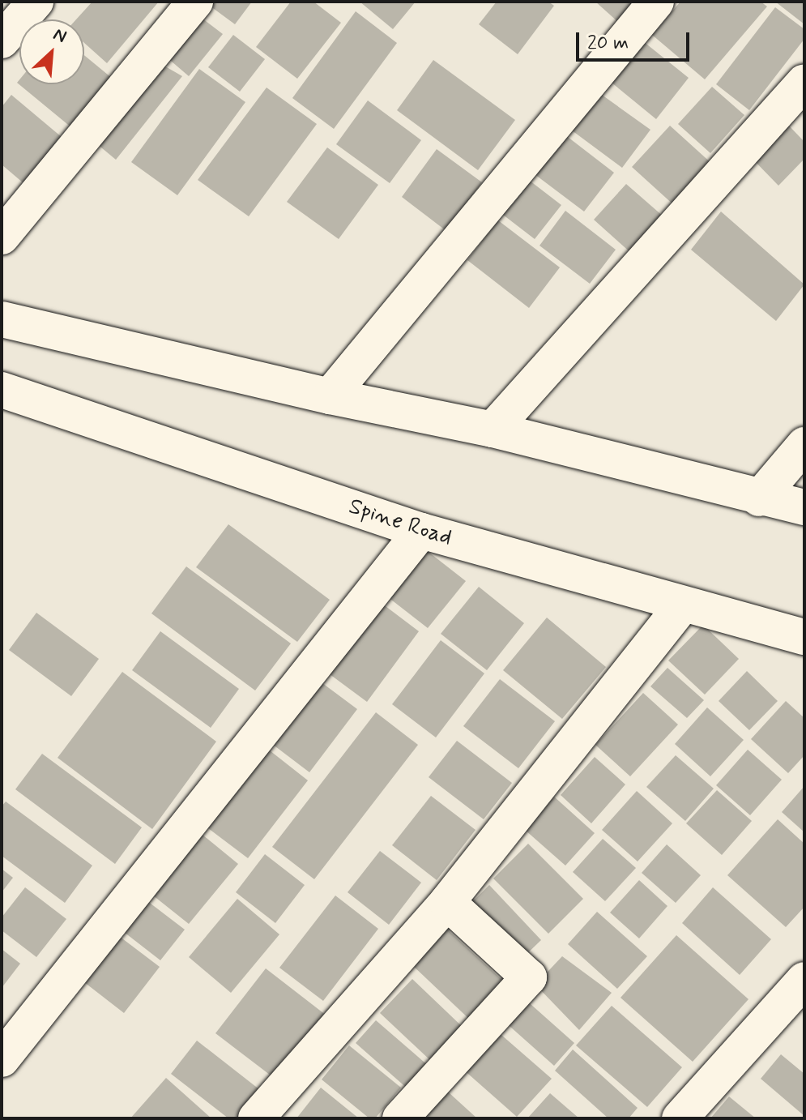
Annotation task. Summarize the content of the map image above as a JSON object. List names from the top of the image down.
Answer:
{
  "streets": {
    "street": ["Spine Road"]
  },
  "scale_bar": "20 m",
  "north": "top right"
}
